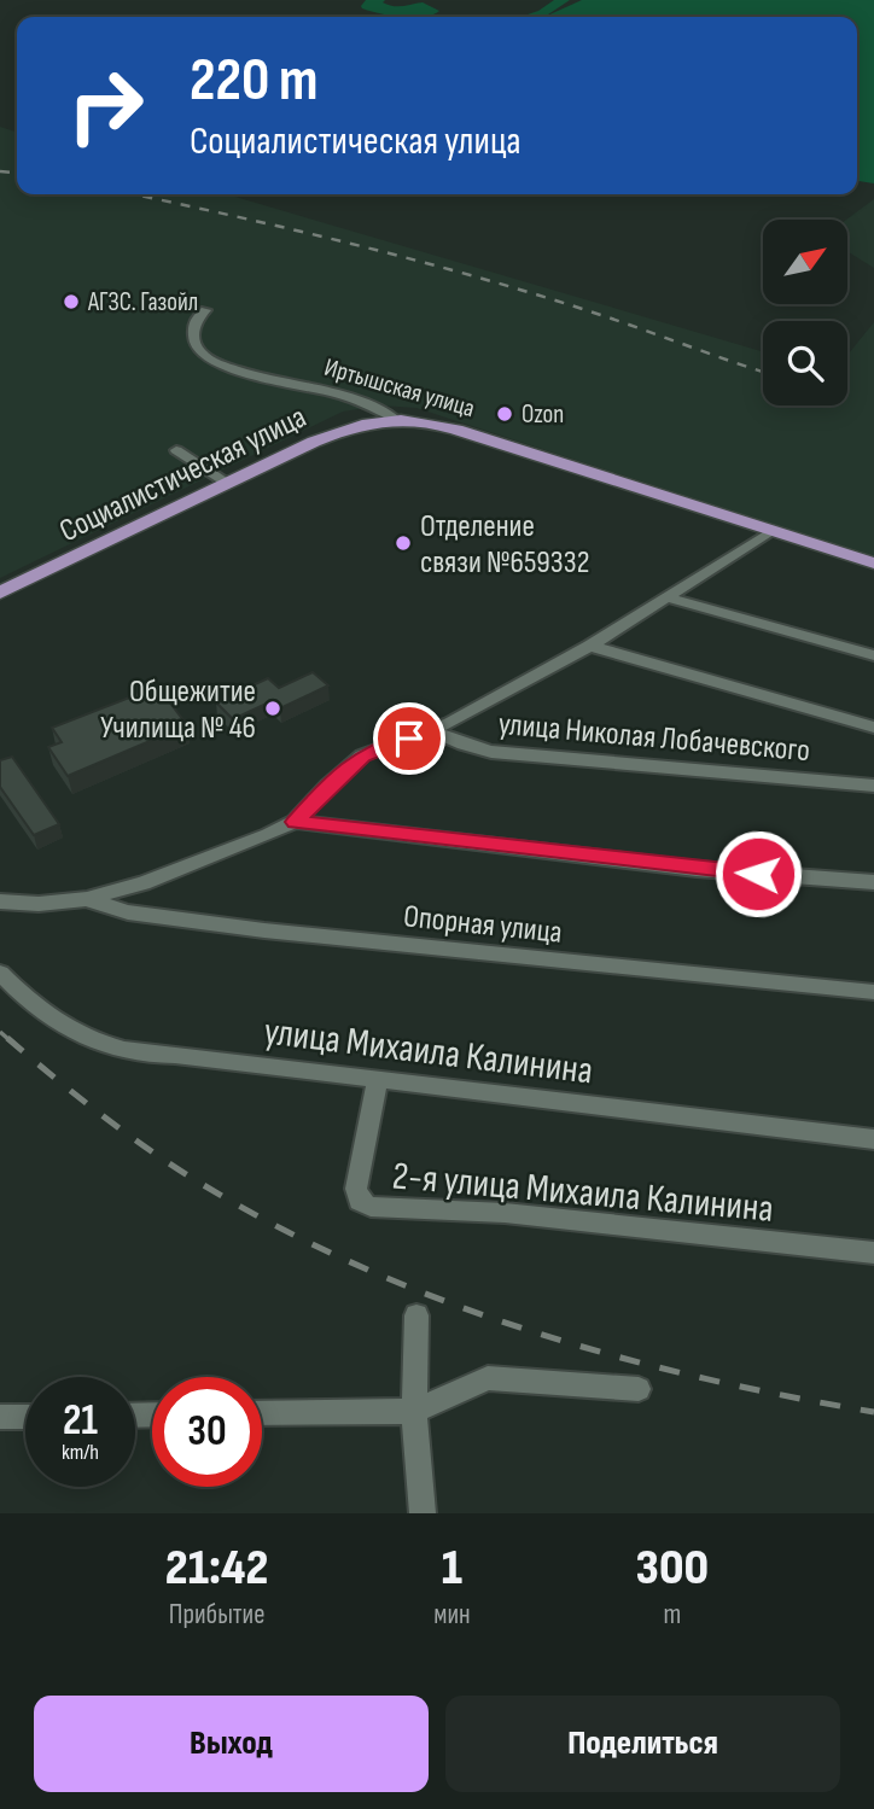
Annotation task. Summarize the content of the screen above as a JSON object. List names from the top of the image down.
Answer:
{
  "streets": {
    "main road": ["Иртышская улица", "Социалистическая улица"],
    "street": [
      "улица Николая Лобачевского",
      "Опорная улица",
      "улица Михаила Калинина",
      "2-я улица Михаила Калинина"
    ]
  },
  "crossings": [
    ["Иртышская улица", "Социалистическая улица"],
    ["улица Михаила Калинина", "2-я улица Михаила Калинина"]
  ],
  "places": [
    "АГЗС. Газойл",
    "Ozon",
    "Отделение связи №659332",
    "Общежитие Училища № 46"
  ],
  "north": "top right",
  "page": {
    "turn": ["220 m", "Социалистическая улица"],
    "speed": "21 km/h",
    "limit": "30",
    "eta": [
      "21:42",
      "Прибытие",
      "1",
      "мин",
      "300",
      "m"
    ],
    "buttons": ["Выход", "Поделиться"]
  }
}
